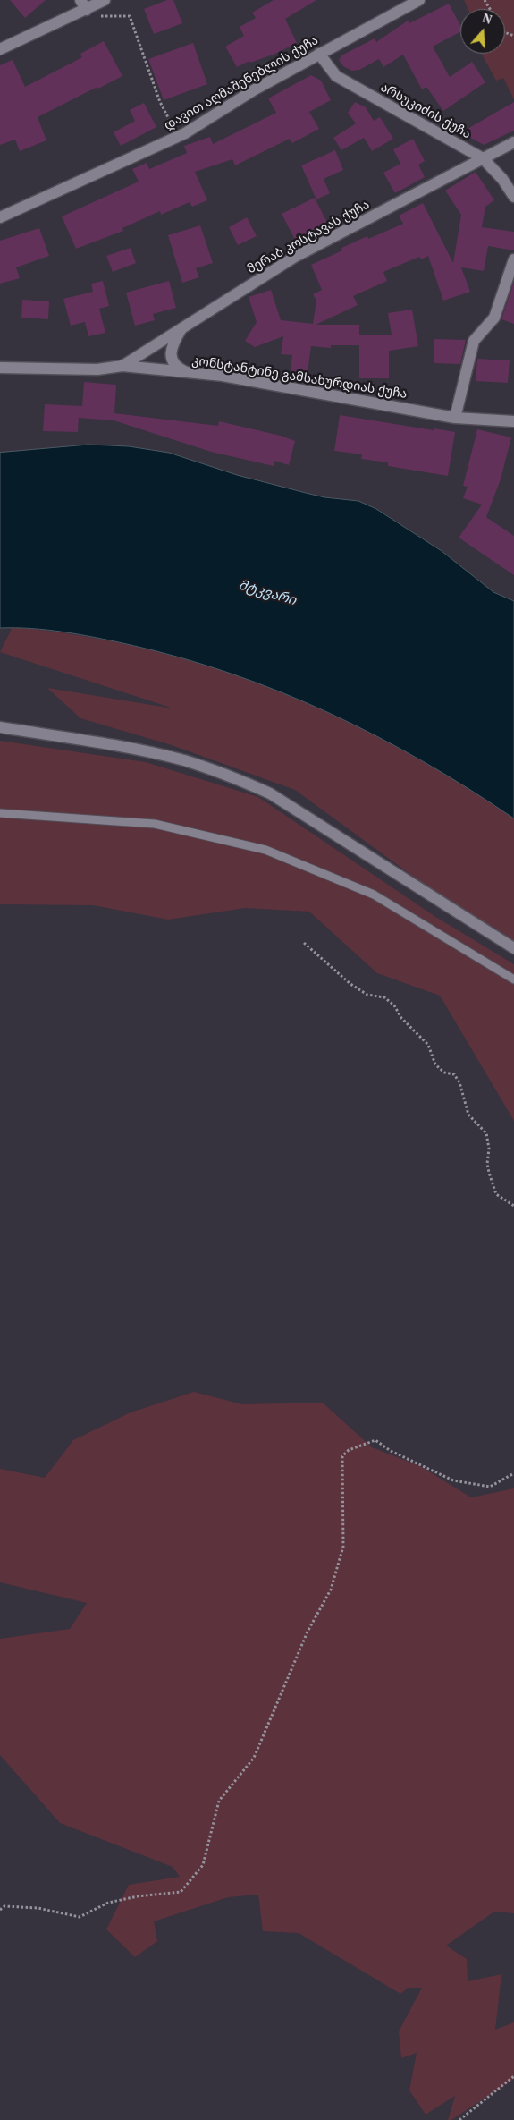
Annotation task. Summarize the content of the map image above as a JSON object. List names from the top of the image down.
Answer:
{
  "streets": {
    "main road": [
      "დავით აღმაშენებლის ქუჩა",
      "არსუკიძის ქუჩა",
      "მერაბ კოსტავას ქუჩა",
      "კონსტანტინე გამსახურდიას ქუჩა"
    ]
  },
  "crossings": [
    ["დავით აღმაშენებლის ქუჩა", "არსუკიძის ქუჩა"],
    ["არსუკიძის ქუჩა", "მერაბ კოსტავას ქუჩა"],
    ["მერაბ კოსტავას ქუჩა", "კონსტანტინე გამსახურდიას ქუჩა"]
  ],
  "water": ["მტკვარი"],
  "north": "top"
}
